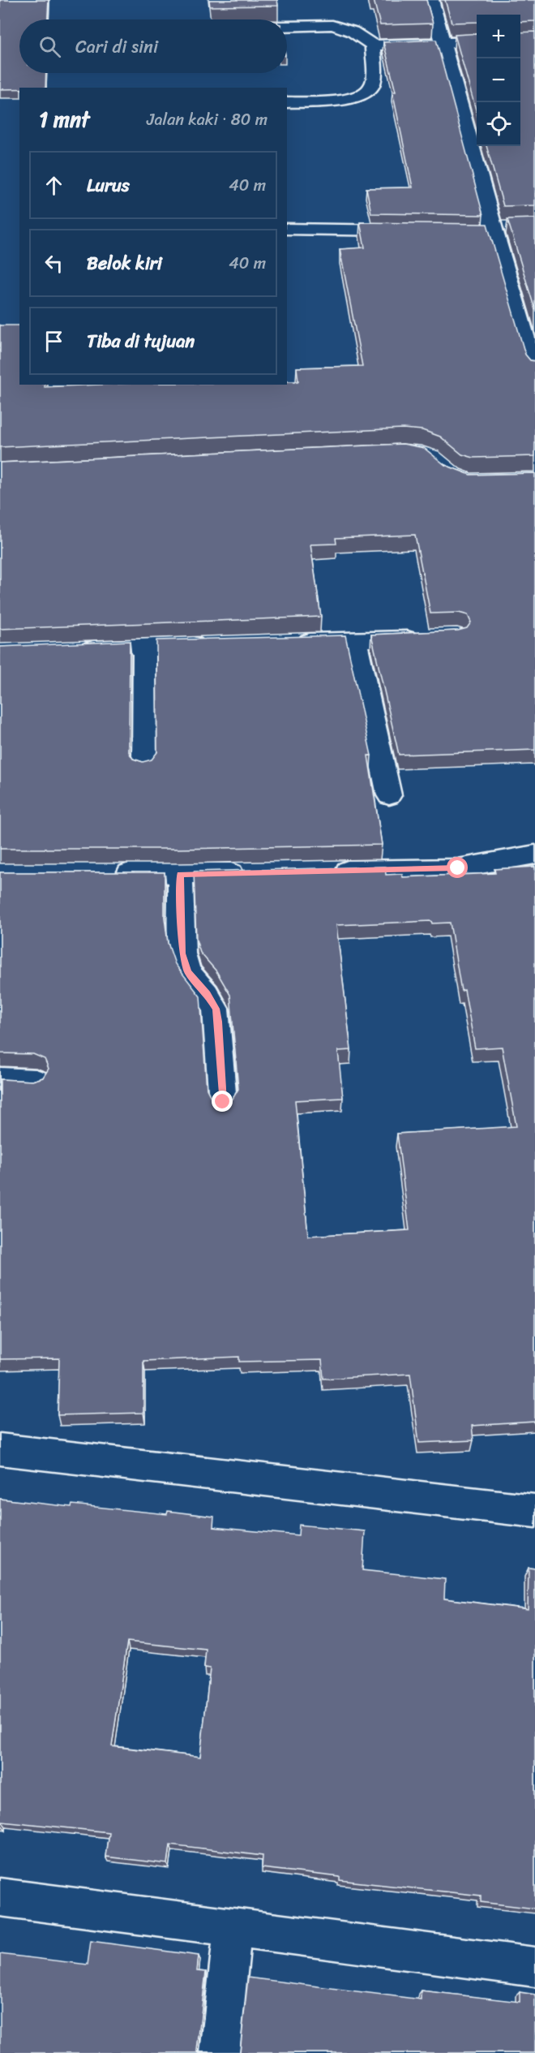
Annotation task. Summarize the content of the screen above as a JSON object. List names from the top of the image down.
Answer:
{
  "page": {
    "map_buttons": ["+", "−"],
    "search": "Cari di sini",
    "heading": ["1 mnt", "Jalan kaki · 80 m"],
    "list": [
      ["Lurus", "40 m"],
      ["Belok kiri", "40 m"],
      "Tiba di tujuan"
    ]
  }
}
